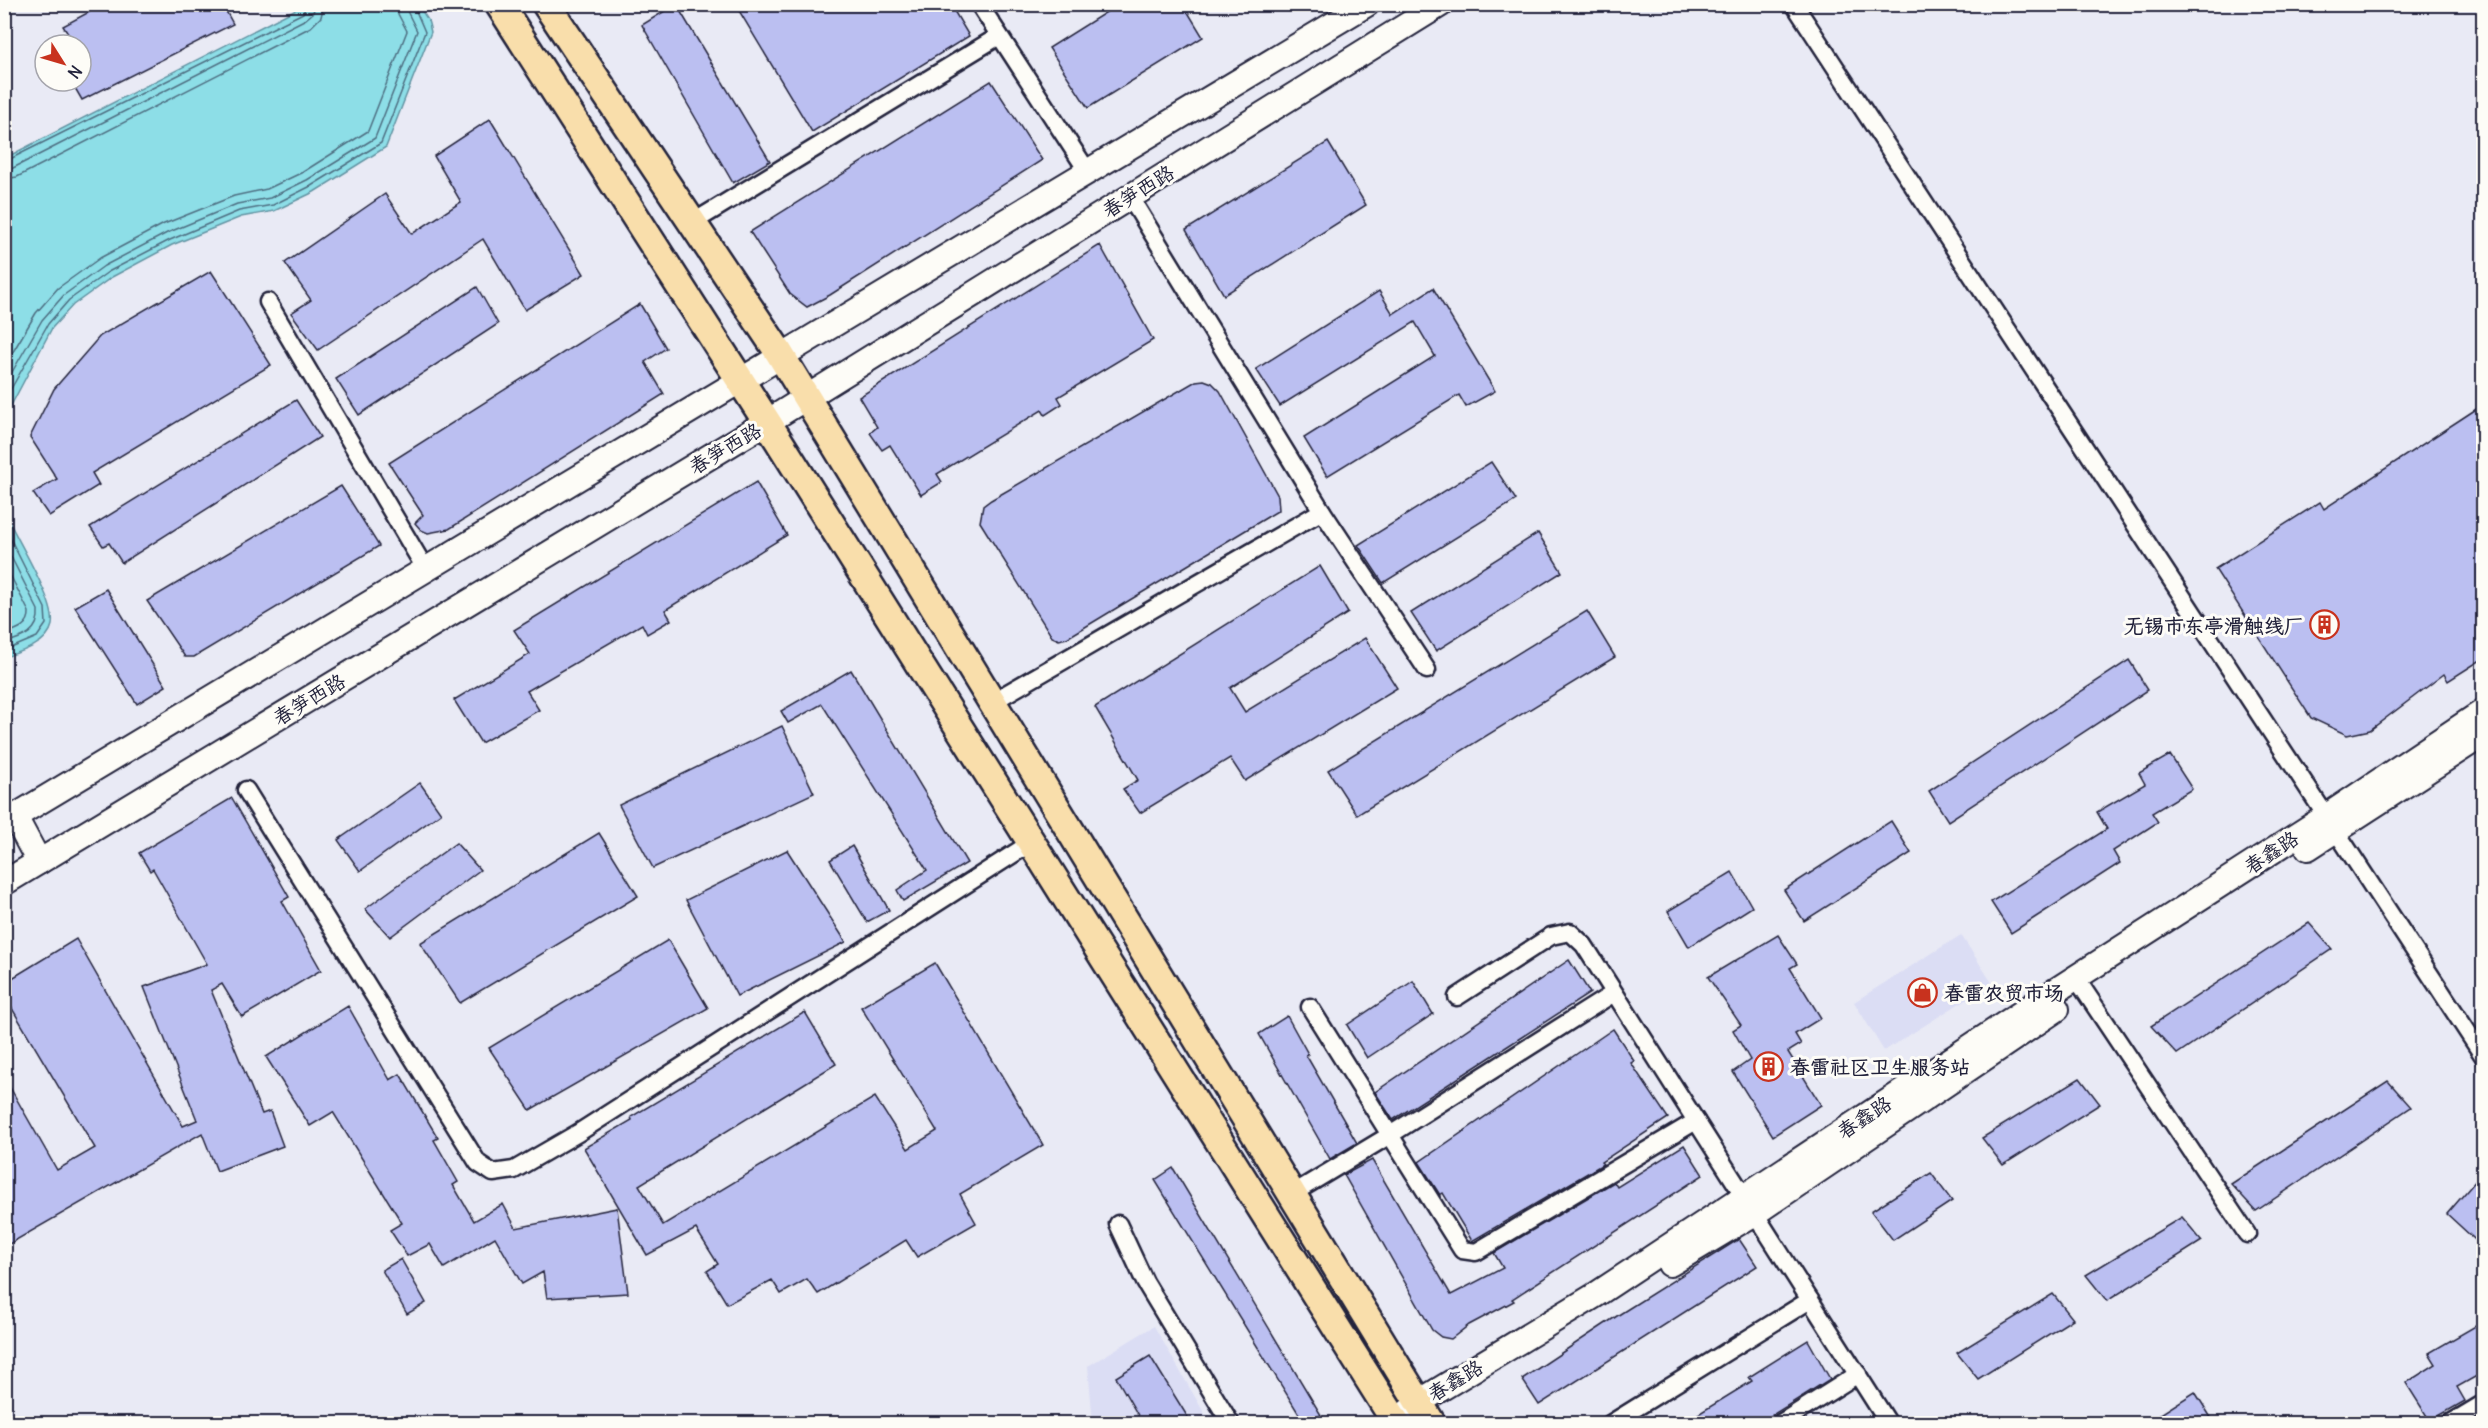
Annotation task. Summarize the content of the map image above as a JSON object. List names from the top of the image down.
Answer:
{
  "streets": {
    "main road": ["春笋西路", "春鑫路"]
  },
  "places": {
    "building": ["无锡市东亭滑触线厂", "春雷社区卫生服务站"],
    "shop": ["春雷农贸市场"]
  },
  "north": "bottom right"
}
